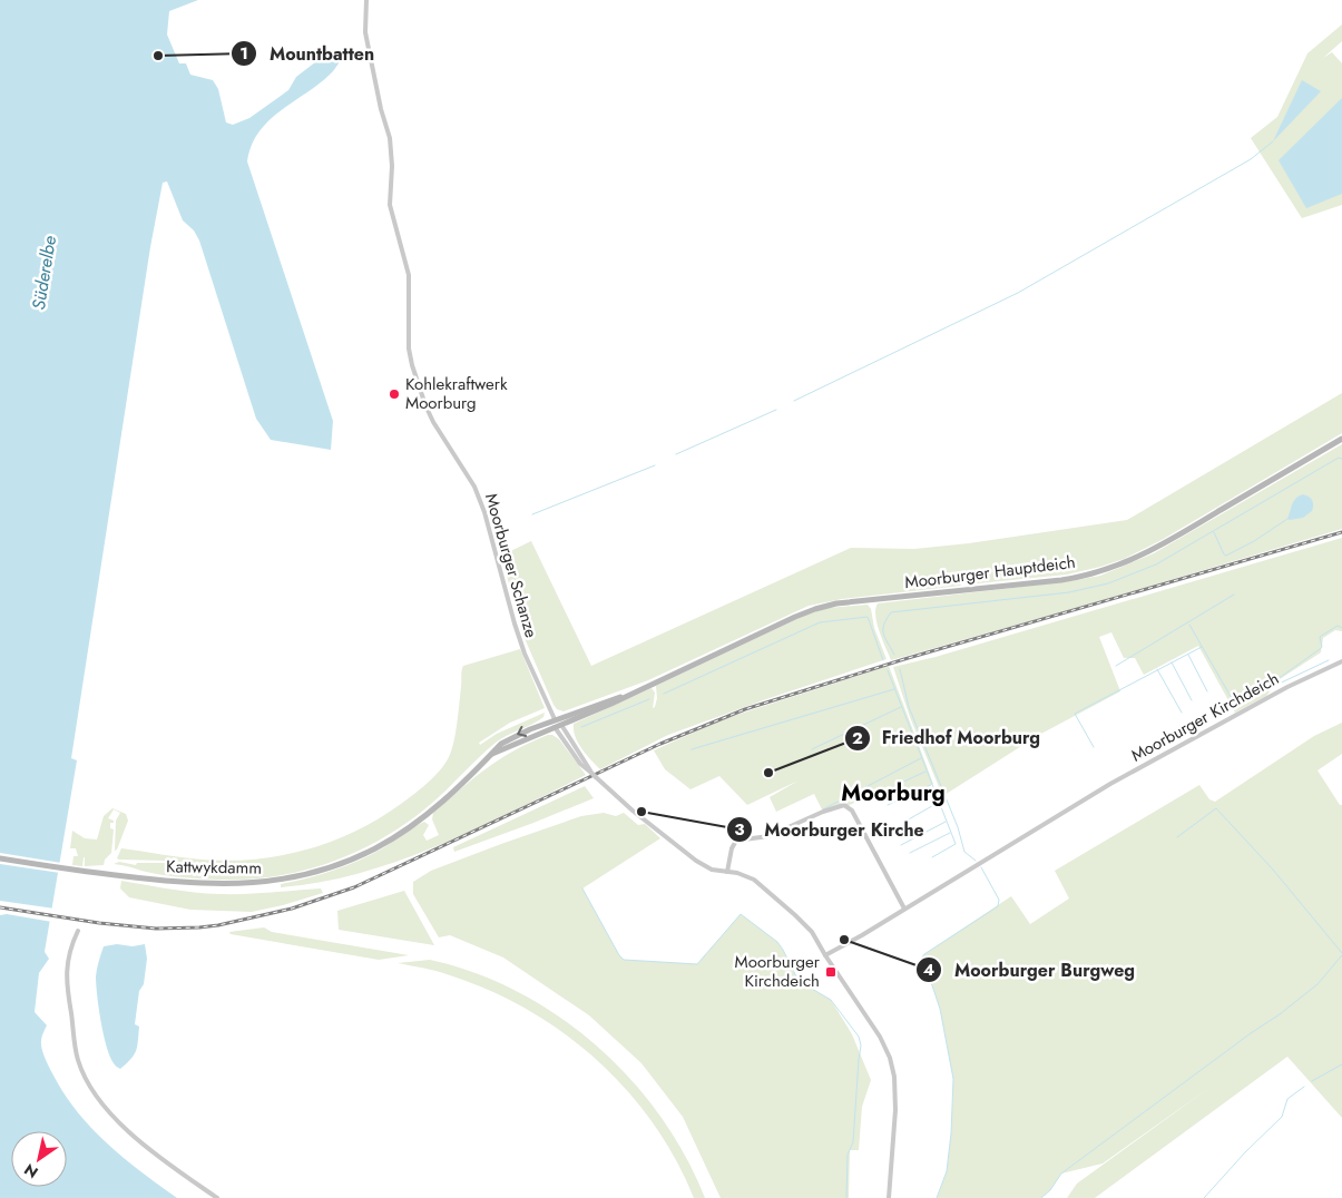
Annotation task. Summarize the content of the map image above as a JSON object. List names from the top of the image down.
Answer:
{
  "streets": {
    "main road": ["Moorburger Hauptdeich", "Kattwykdamm"],
    "street": ["Moorburger Schanze", "Moorburger Kirchdeich"]
  },
  "crossings": [
    ["Moorburger Schanze", "Moorburger Hauptdeich"],
    ["Moorburger Schanze", "Kattwykdamm"],
    ["Moorburger Hauptdeich", "Kattwykdamm"]
  ],
  "districts": ["Moorburg"],
  "water": ["Süderelbe"],
  "places": {
    "other": [
      "Mountbatten",
      "Kohlekraftwerk Moorburg",
      "Friedhof Moorburg",
      "Moorburger Kirche",
      "Moorburger Burgweg"
    ],
    "transit": ["Moorburger Kirchdeich"]
  },
  "north": "bottom left"
}
